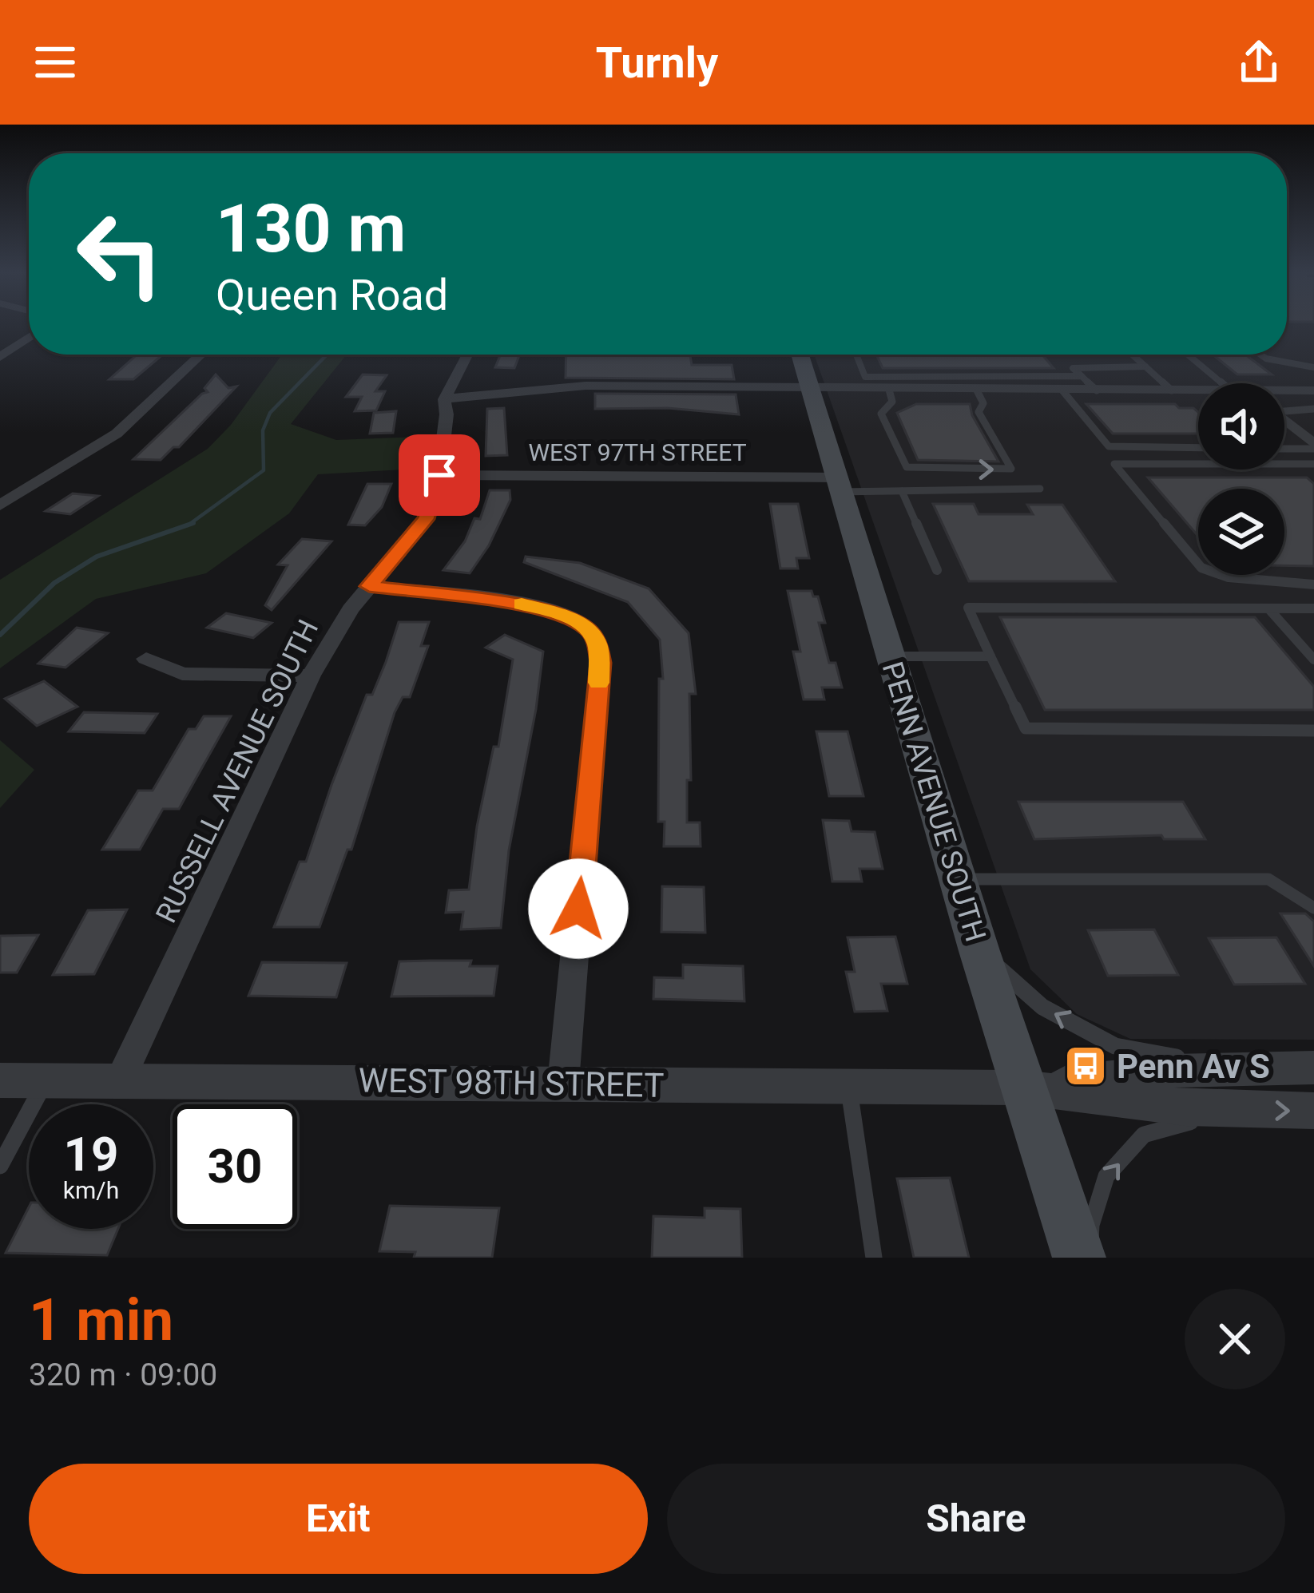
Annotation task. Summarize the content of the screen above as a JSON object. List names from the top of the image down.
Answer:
{
  "streets": {
    "main road": ["PENN AVENUE SOUTH"],
    "street": ["WEST 97TH STREET", "RUSSELL AVENUE SOUTH", "WEST 98TH STREET"]
  },
  "crossings": [
    ["WEST 97TH STREET", "RUSSELL AVENUE SOUTH"],
    ["WEST 97TH STREET", "PENN AVENUE SOUTH"],
    ["RUSSELL AVENUE SOUTH", "WEST 98TH STREET"],
    ["PENN AVENUE SOUTH", "WEST 98TH STREET"]
  ],
  "places": {
    "bus stop": ["Penn Av S"]
  },
  "page": {
    "header": "Turnly",
    "turn": ["130 m", "Queen Road"],
    "speed": "19 km/h",
    "limit": "30",
    "heading": ["1 min", "320 m · 09:00"],
    "buttons": ["Exit", "Share"]
  }
}
